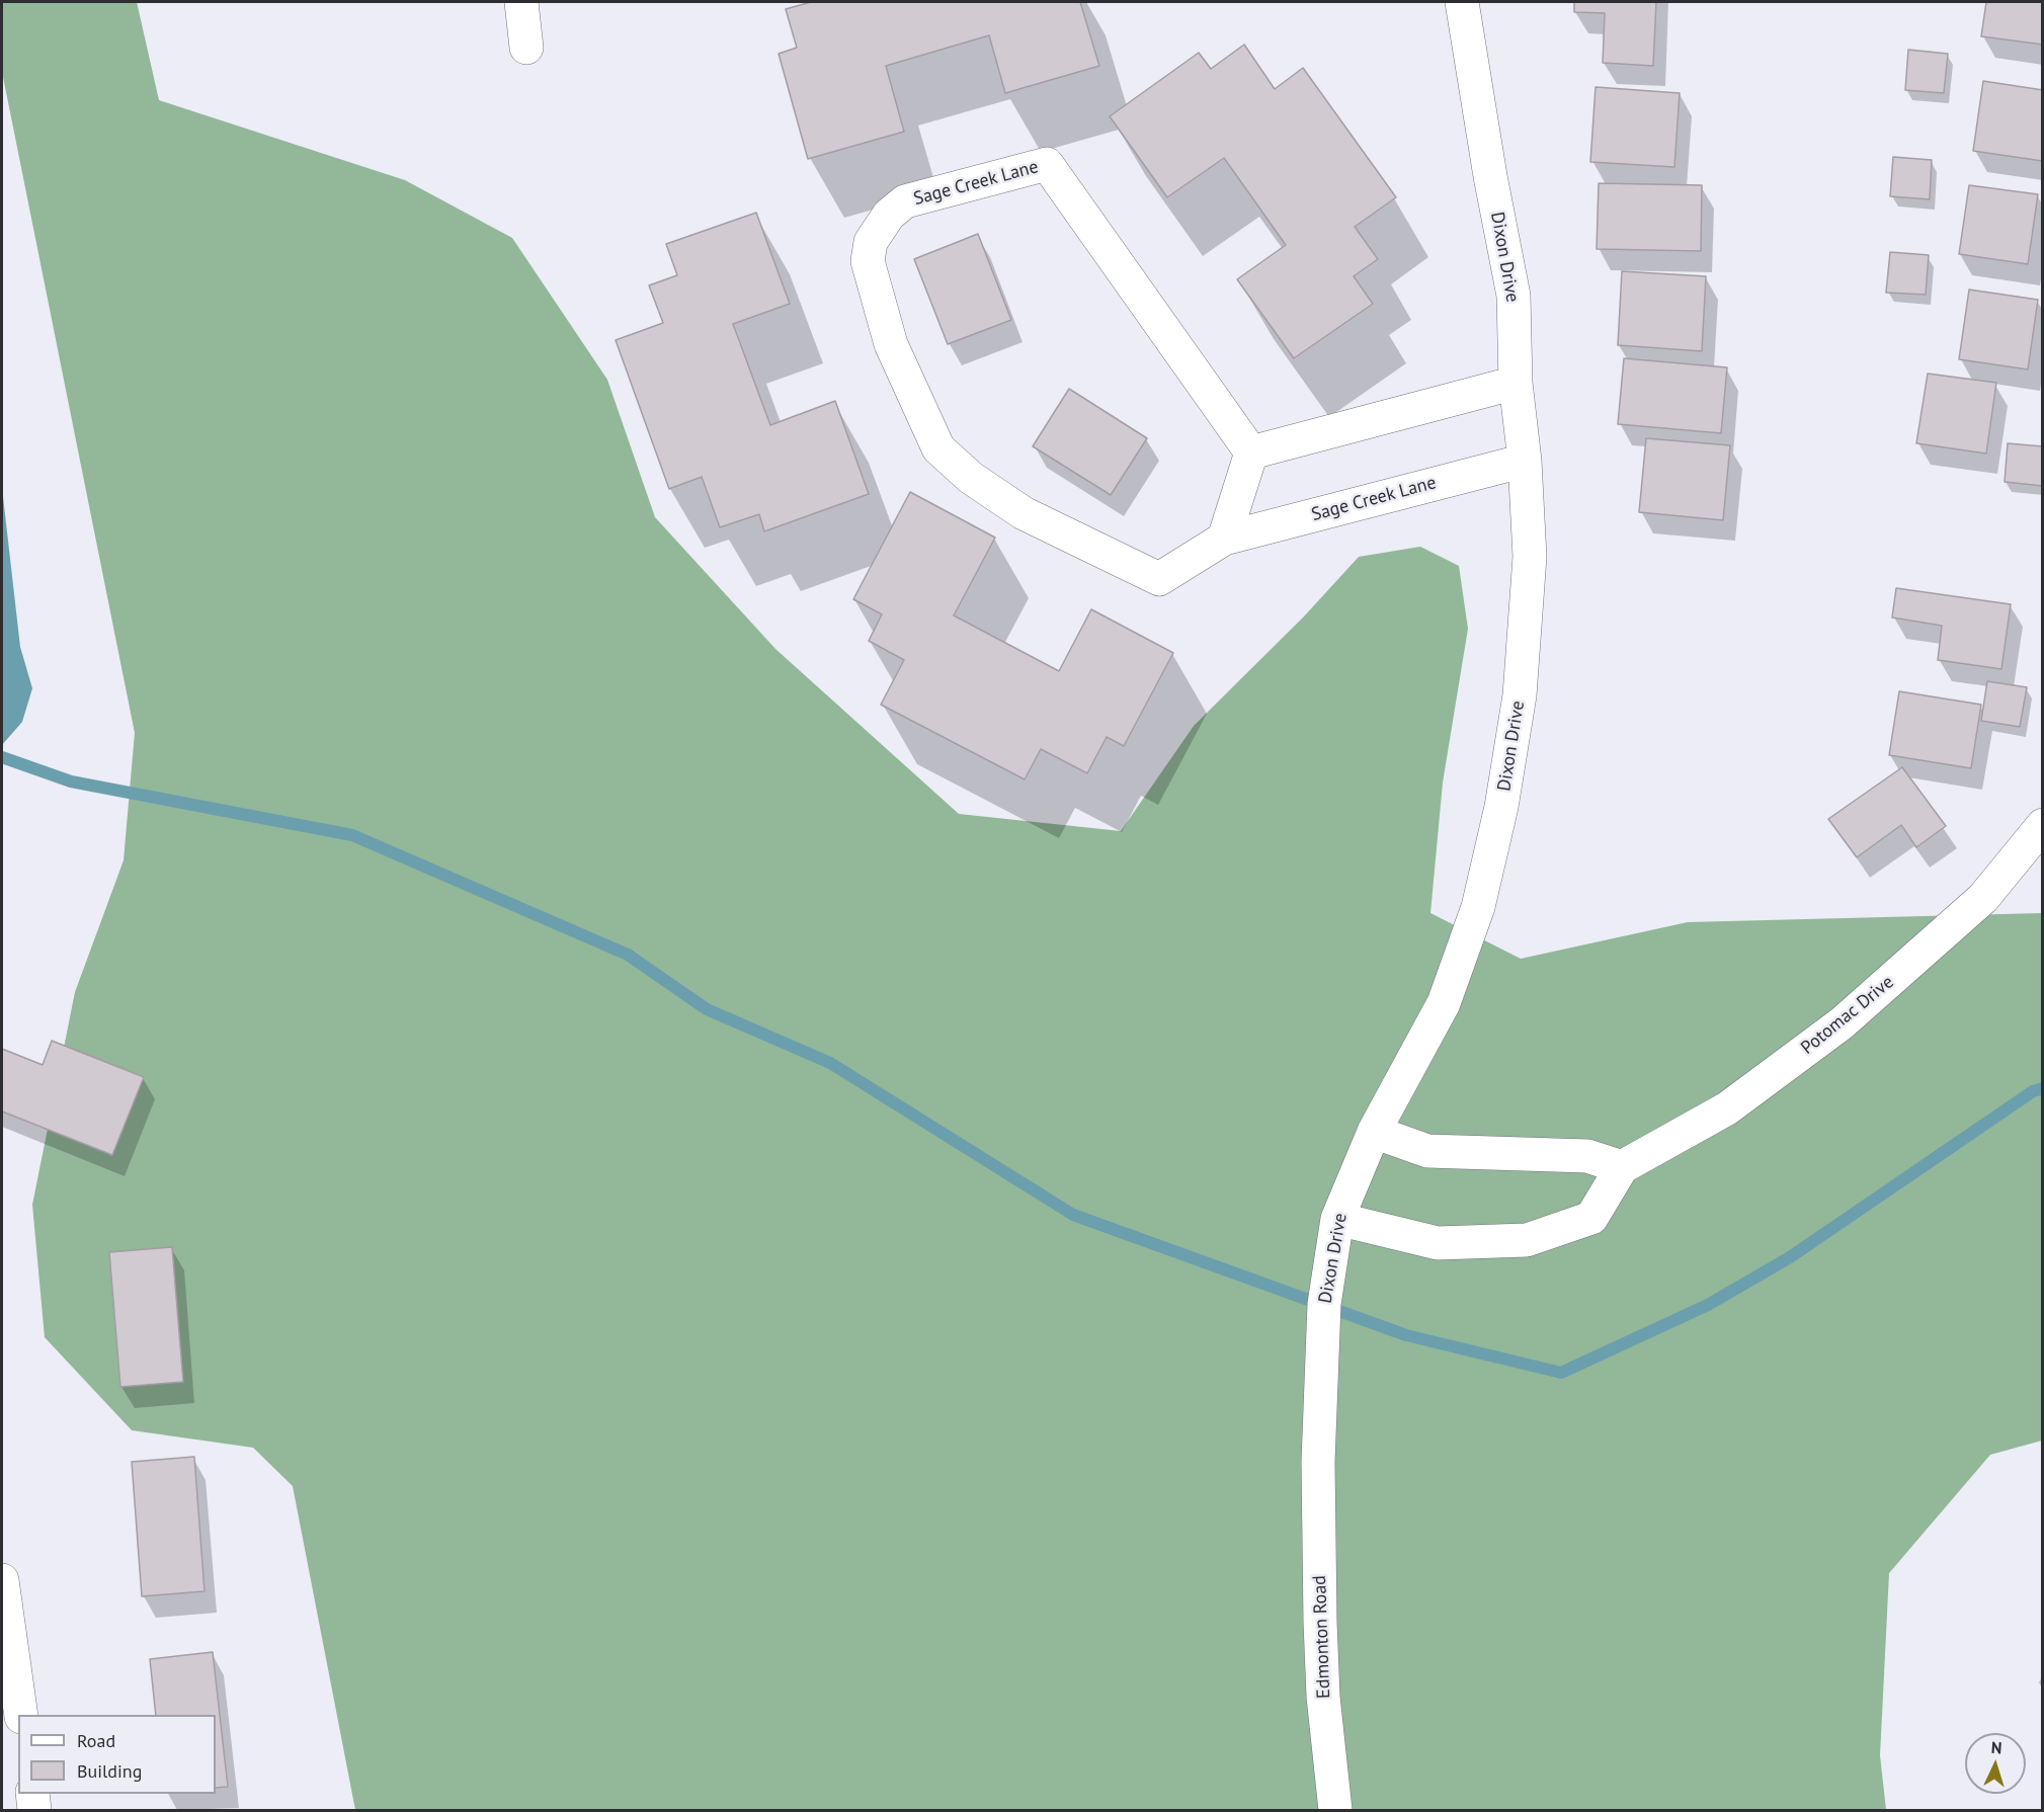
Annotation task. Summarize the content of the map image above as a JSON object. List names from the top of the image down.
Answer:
{
  "streets": {
    "street": [
      "Sage Creek Lane",
      "Dixon Drive",
      "Potomac Drive",
      "Edmonton Road"
    ]
  },
  "crossings": [
    ["Sage Creek Lane", "Dixon Drive"],
    ["Dixon Drive", "Potomac Drive"],
    ["Dixon Drive", "Edmonton Road"]
  ],
  "legend": ["Road", "Building"],
  "north": "top"
}
